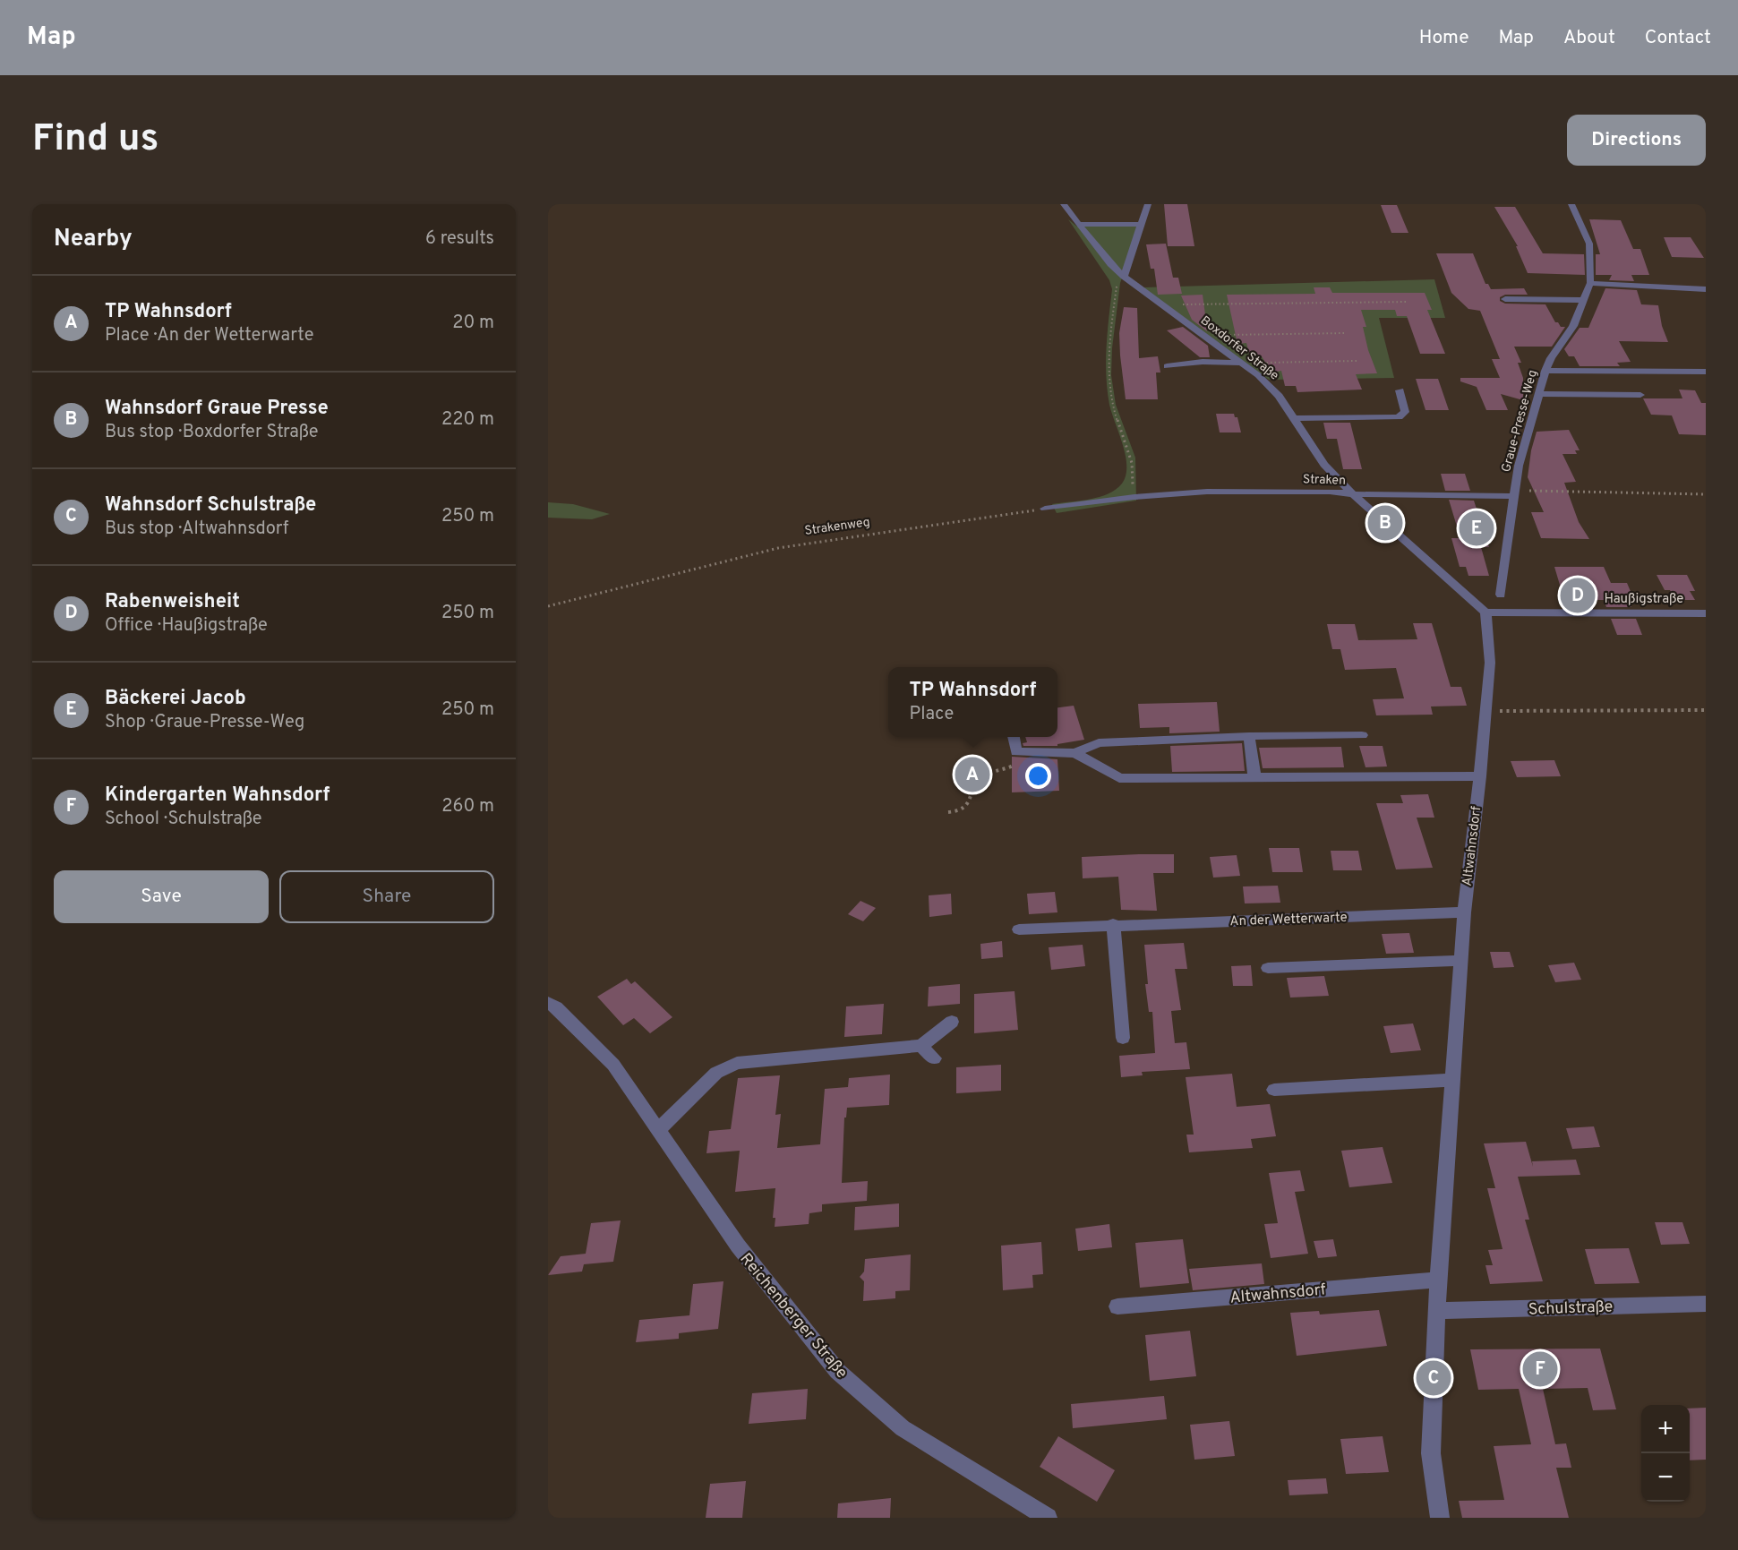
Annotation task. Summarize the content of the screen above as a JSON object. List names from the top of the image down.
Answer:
{
  "streets": {
    "street": [
      "Boxdorfer Straße",
      "Graue-Presse-Weg",
      "Straken",
      "Haußigstraße",
      "Altwahnsdorf",
      "An der Wetterwarte",
      "Schulstraße",
      "Reichenberger Straße"
    ],
    "path": ["Strakenweg"]
  },
  "crossings": [
    ["Boxdorfer Straße", "Straken"],
    ["Boxdorfer Straße", "Haußigstraße"],
    ["Boxdorfer Straße", "Altwahnsdorf"],
    ["Graue-Presse-Weg", "Straken"],
    ["Haußigstraße", "Altwahnsdorf"],
    ["Altwahnsdorf", "An der Wetterwarte"],
    ["Altwahnsdorf", "Schulstraße"]
  ],
  "page": {
    "header": "Map",
    "nav": [
      "Home",
      "Map",
      "About",
      "Contact"
    ],
    "buttons": [
      "Directions",
      ["Save", "Share"]
    ],
    "title": "Find us",
    "heading": ["Nearby", "6 results"],
    "list": [
      {
        "mark": "A",
        "name": "TP Wahnsdorf",
        "note": "Place · An der Wetterwarte",
        "value": "20 m"
      },
      {
        "mark": "B",
        "name": "Wahnsdorf Graue Presse",
        "note": "Bus stop · Boxdorfer Straße",
        "value": "220 m"
      },
      {
        "mark": "C",
        "name": "Wahnsdorf Schulstraße",
        "note": "Bus stop · Altwahnsdorf",
        "value": "250 m"
      },
      {
        "mark": "D",
        "name": "Rabenweisheit",
        "note": "Office · Haußigstraße",
        "value": "250 m"
      },
      {
        "mark": "E",
        "name": "Bäckerei Jacob",
        "note": "Shop · Graue-Presse-Weg",
        "value": "250 m"
      },
      {
        "mark": "F",
        "name": "Kindergarten Wahnsdorf",
        "note": "School · Schulstraße",
        "value": "260 m"
      }
    ],
    "pins": [
      "B",
      "E",
      "D",
      "A",
      "F",
      "C"
    ],
    "popup": ["TP Wahnsdorf", "Place"],
    "map_buttons": ["+", "−"]
  }
}
